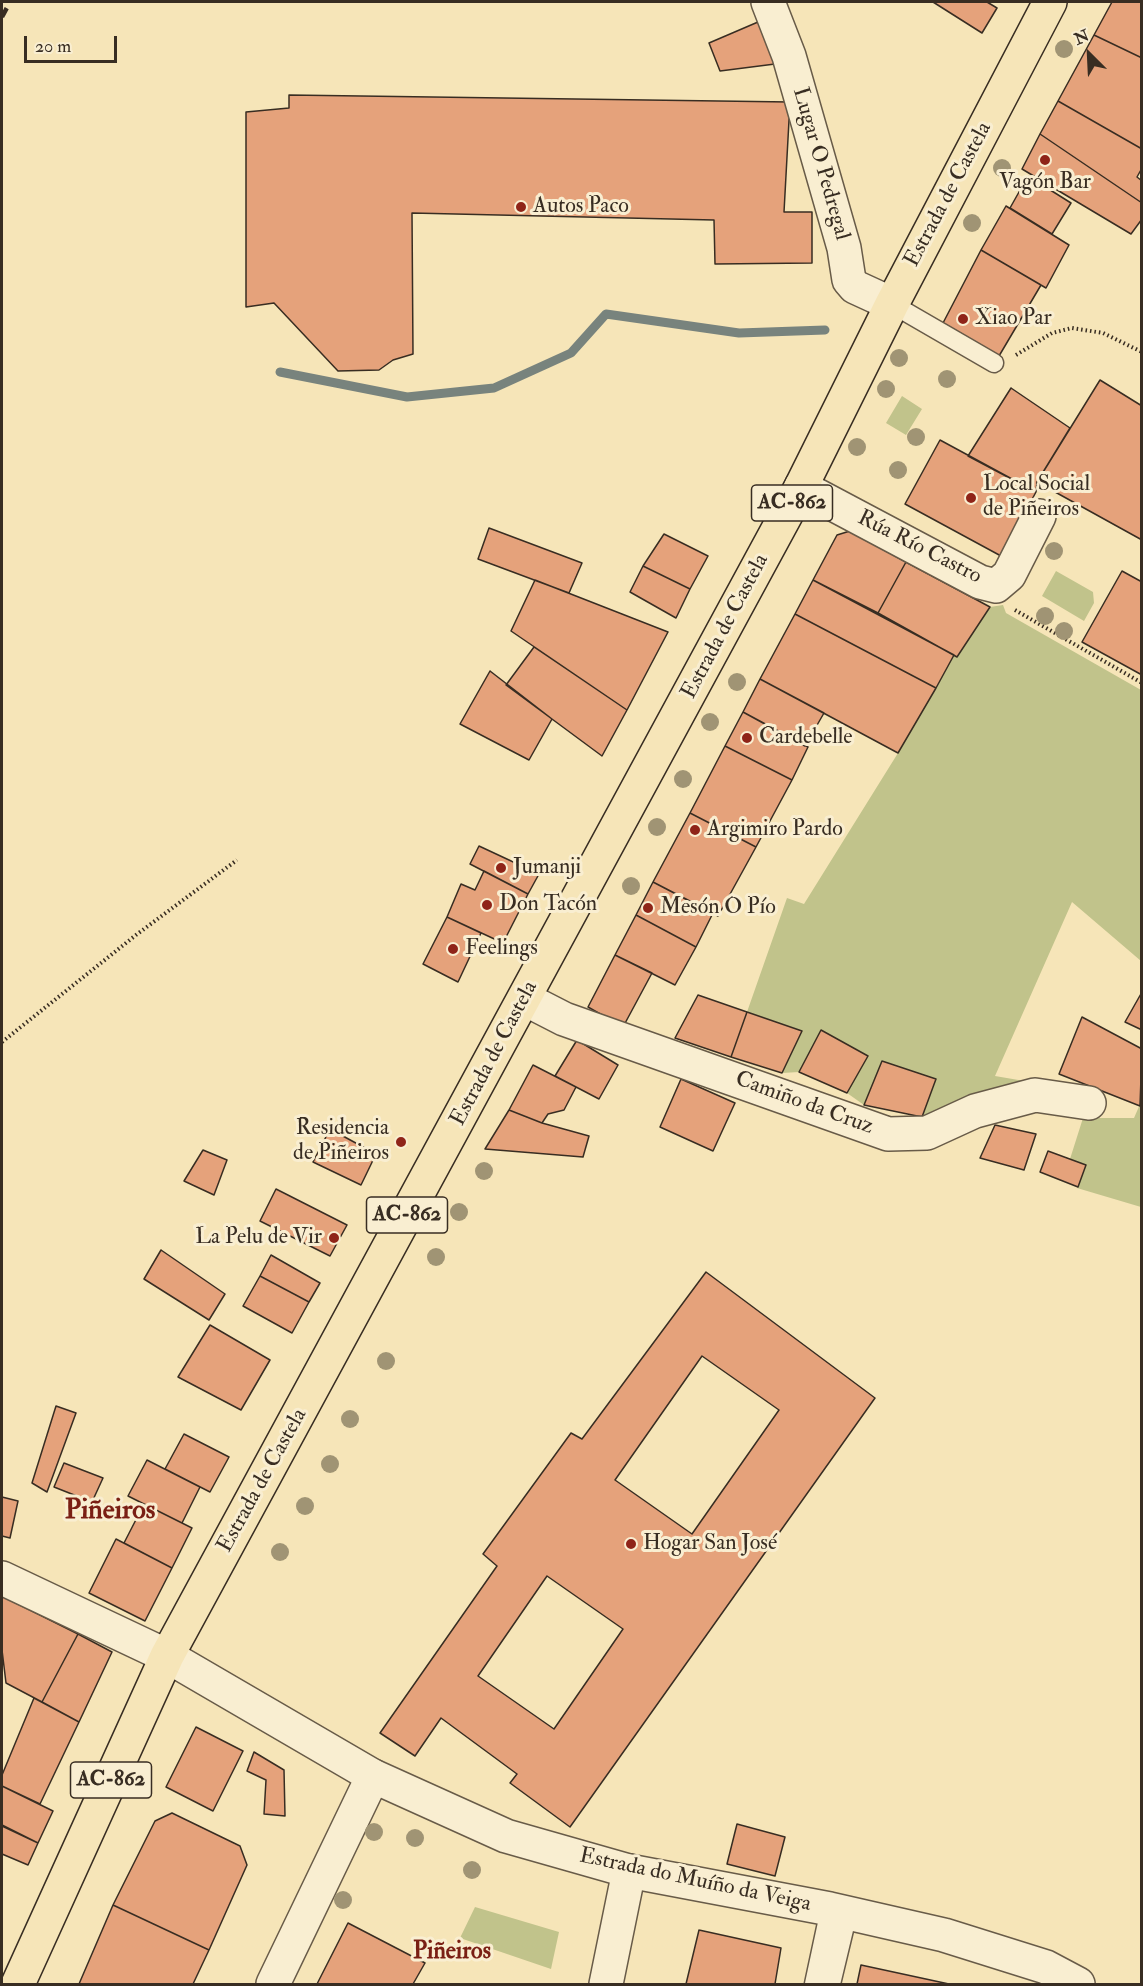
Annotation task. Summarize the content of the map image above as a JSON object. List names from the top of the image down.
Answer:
{
  "streets": {
    "main road": ["Estrada de Castela", "AC-862"],
    "street": [
      "Lugar O Pedregal",
      "Rúa Río Castro",
      "Camiño da Cruz",
      "Estrada do Muíño da Veiga"
    ]
  },
  "crossings": [
    ["Lugar O Pedregal", "Estrada de Castela"],
    ["Estrada de Castela", "Rúa Río Castro"],
    ["Estrada de Castela", "Camiño da Cruz"],
    ["Estrada de Castela", "Estrada do Muíño da Veiga"]
  ],
  "districts": ["Piñeiros", "Piñeiros"],
  "places": [
    "Vagón Bar",
    "Autos Paco",
    "Xiao Par",
    "Local Social de Piñeiros",
    "Cardebelle",
    "Argimiro Pardo",
    "Jumanji",
    "Don Tacón",
    "Mesón O Pío",
    "Feelings",
    "Residencia de Piñeiros",
    "La Pelu de Vir",
    "Hogar San José"
  ],
  "scale_bar": "20 m",
  "north": "top left"
}
